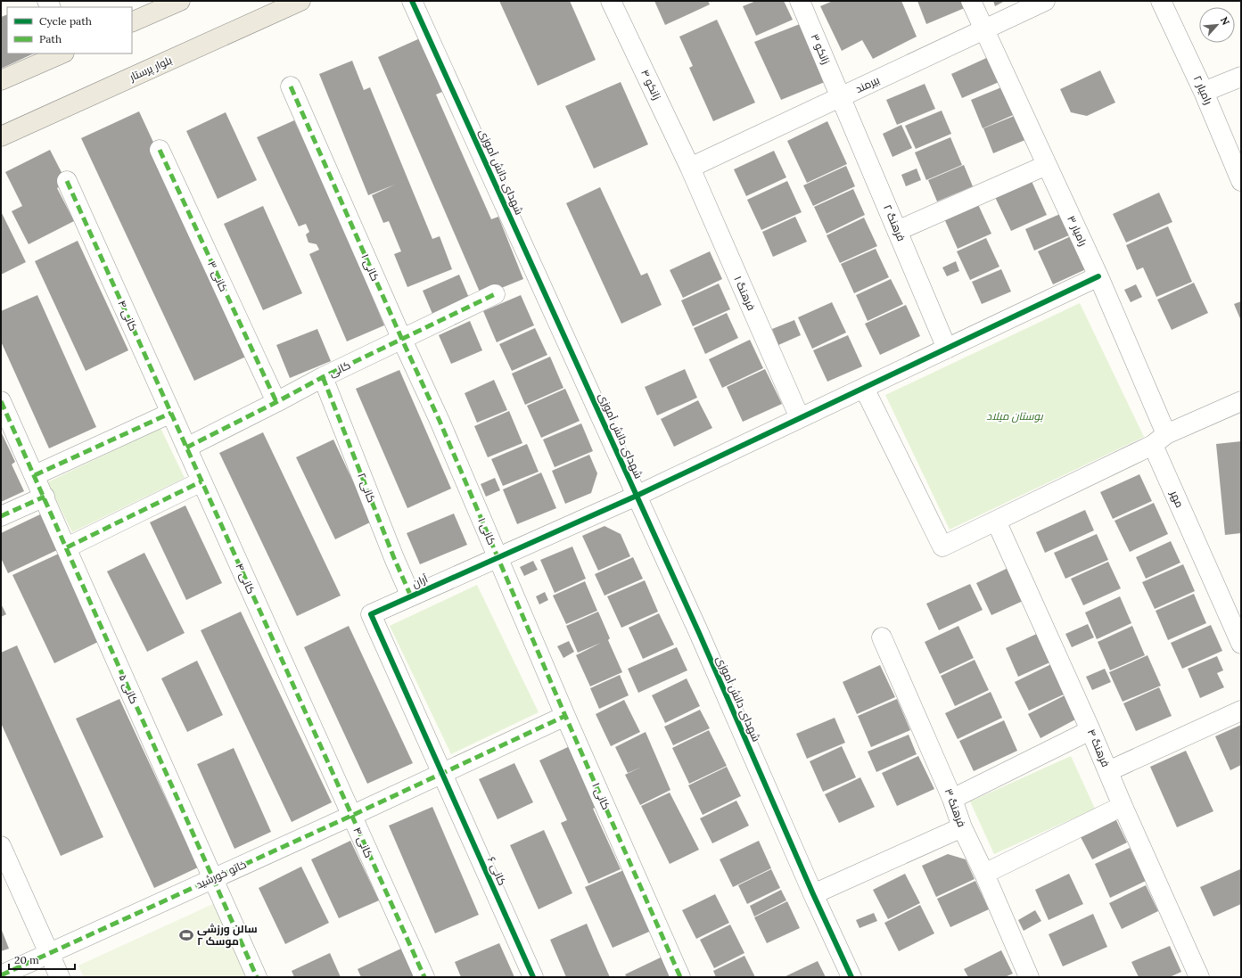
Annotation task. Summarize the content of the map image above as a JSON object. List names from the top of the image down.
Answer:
{
  "streets": {
    "main road": ["بلوار پرستار"],
    "street": [
      "زانکو ۳",
      "زانکو ۴",
      "بیرمند",
      "رامیار ۲",
      "شهدای دانش آموزی",
      "فرهنگ ۲",
      "رامیار ۳",
      "کانی ۱",
      "کانی ۳",
      "فرهنگ ۱",
      "کانی ۴",
      "کانی",
      "کانی ۲",
      "مهر",
      "آران",
      "کانی ۵",
      "فرهنگ ۴",
      "فرهنگ ۳",
      "کانی ۶",
      "خاتو خورشید"
    ]
  },
  "crossings": [
    ["زانکو ۳", "بیرمند"],
    ["زانکو ۳", "فرهنگ ۲"],
    ["زانکو ۴", "بیرمند"],
    ["زانکو ۴", "فرهنگ ۱"],
    ["بیرمند", "فرهنگ ۲"],
    ["بیرمند", "رامیار ۳"],
    ["بیرمند", "فرهنگ ۱"],
    ["شهدای دانش آموزی", "آران"],
    ["فرهنگ ۲", "آران"],
    ["رامیار ۳", "مهر"],
    ["رامیار ۳", "آران"],
    ["کانی ۱", "کانی"],
    ["کانی ۱", "آران"],
    ["کانی ۱", "خاتو خورشید"],
    ["کانی ۳", "کانی"],
    ["فرهنگ ۱", "آران"],
    ["کانی ۴", "کانی"],
    ["کانی ۴", "خاتو خورشید"],
    ["کانی", "کانی ۲"],
    ["کانی ۲", "آران"],
    ["آران", "کانی ۶"],
    ["آران", "خاتو خورشید"],
    ["کانی ۵", "خاتو خورشید"],
    ["کانی ۶", "خاتو خورشید"]
  ],
  "parks": ["بوستان میلاد"],
  "places": {
    "sports": ["سالن ورزشی موسک ۲"]
  },
  "legend": ["Cycle path", "Path"],
  "scale_bar": "20 m",
  "north": "top right"
}
